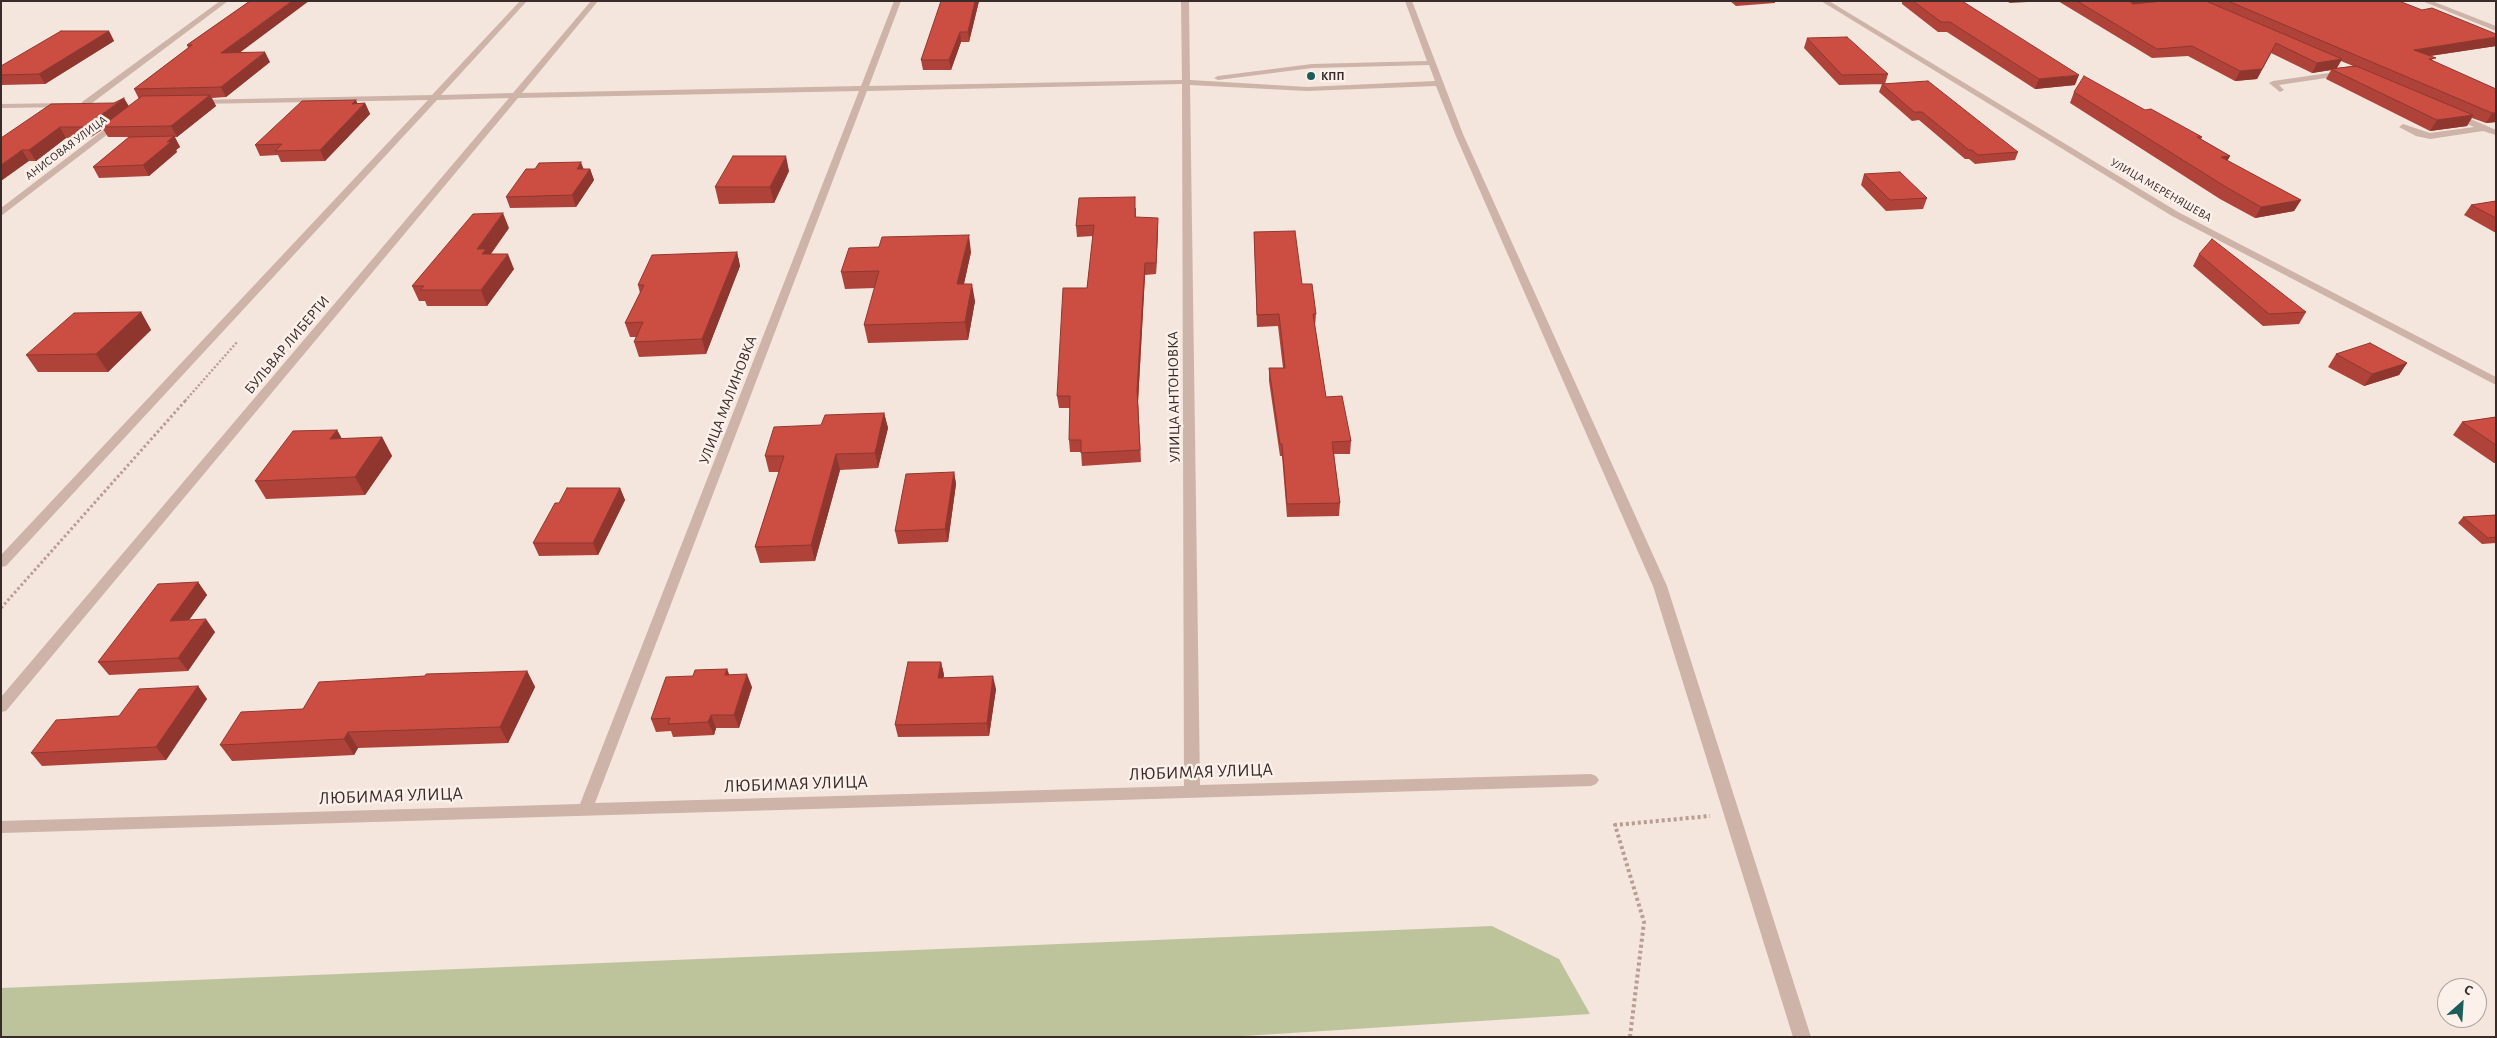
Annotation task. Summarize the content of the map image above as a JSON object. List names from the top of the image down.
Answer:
{
  "streets": {
    "street": [
      "АНИСОВАЯ УЛИЦА",
      "УЛИЦА МЕРЕНЯШЕВА",
      "БУЛЬВАР ЛИБЕРТИ",
      "УЛИЦА АНТОНОВКА",
      "УЛИЦА МАЛИНОВКА",
      "ЛЮБИМАЯ УЛИЦА"
    ]
  },
  "crossings": [
    ["УЛИЦА АНТОНОВКА", "ЛЮБИМАЯ УЛИЦА"],
    ["УЛИЦА МАЛИНОВКА", "ЛЮБИМАЯ УЛИЦА"]
  ],
  "places": ["КПП"],
  "north": "top right"
}
